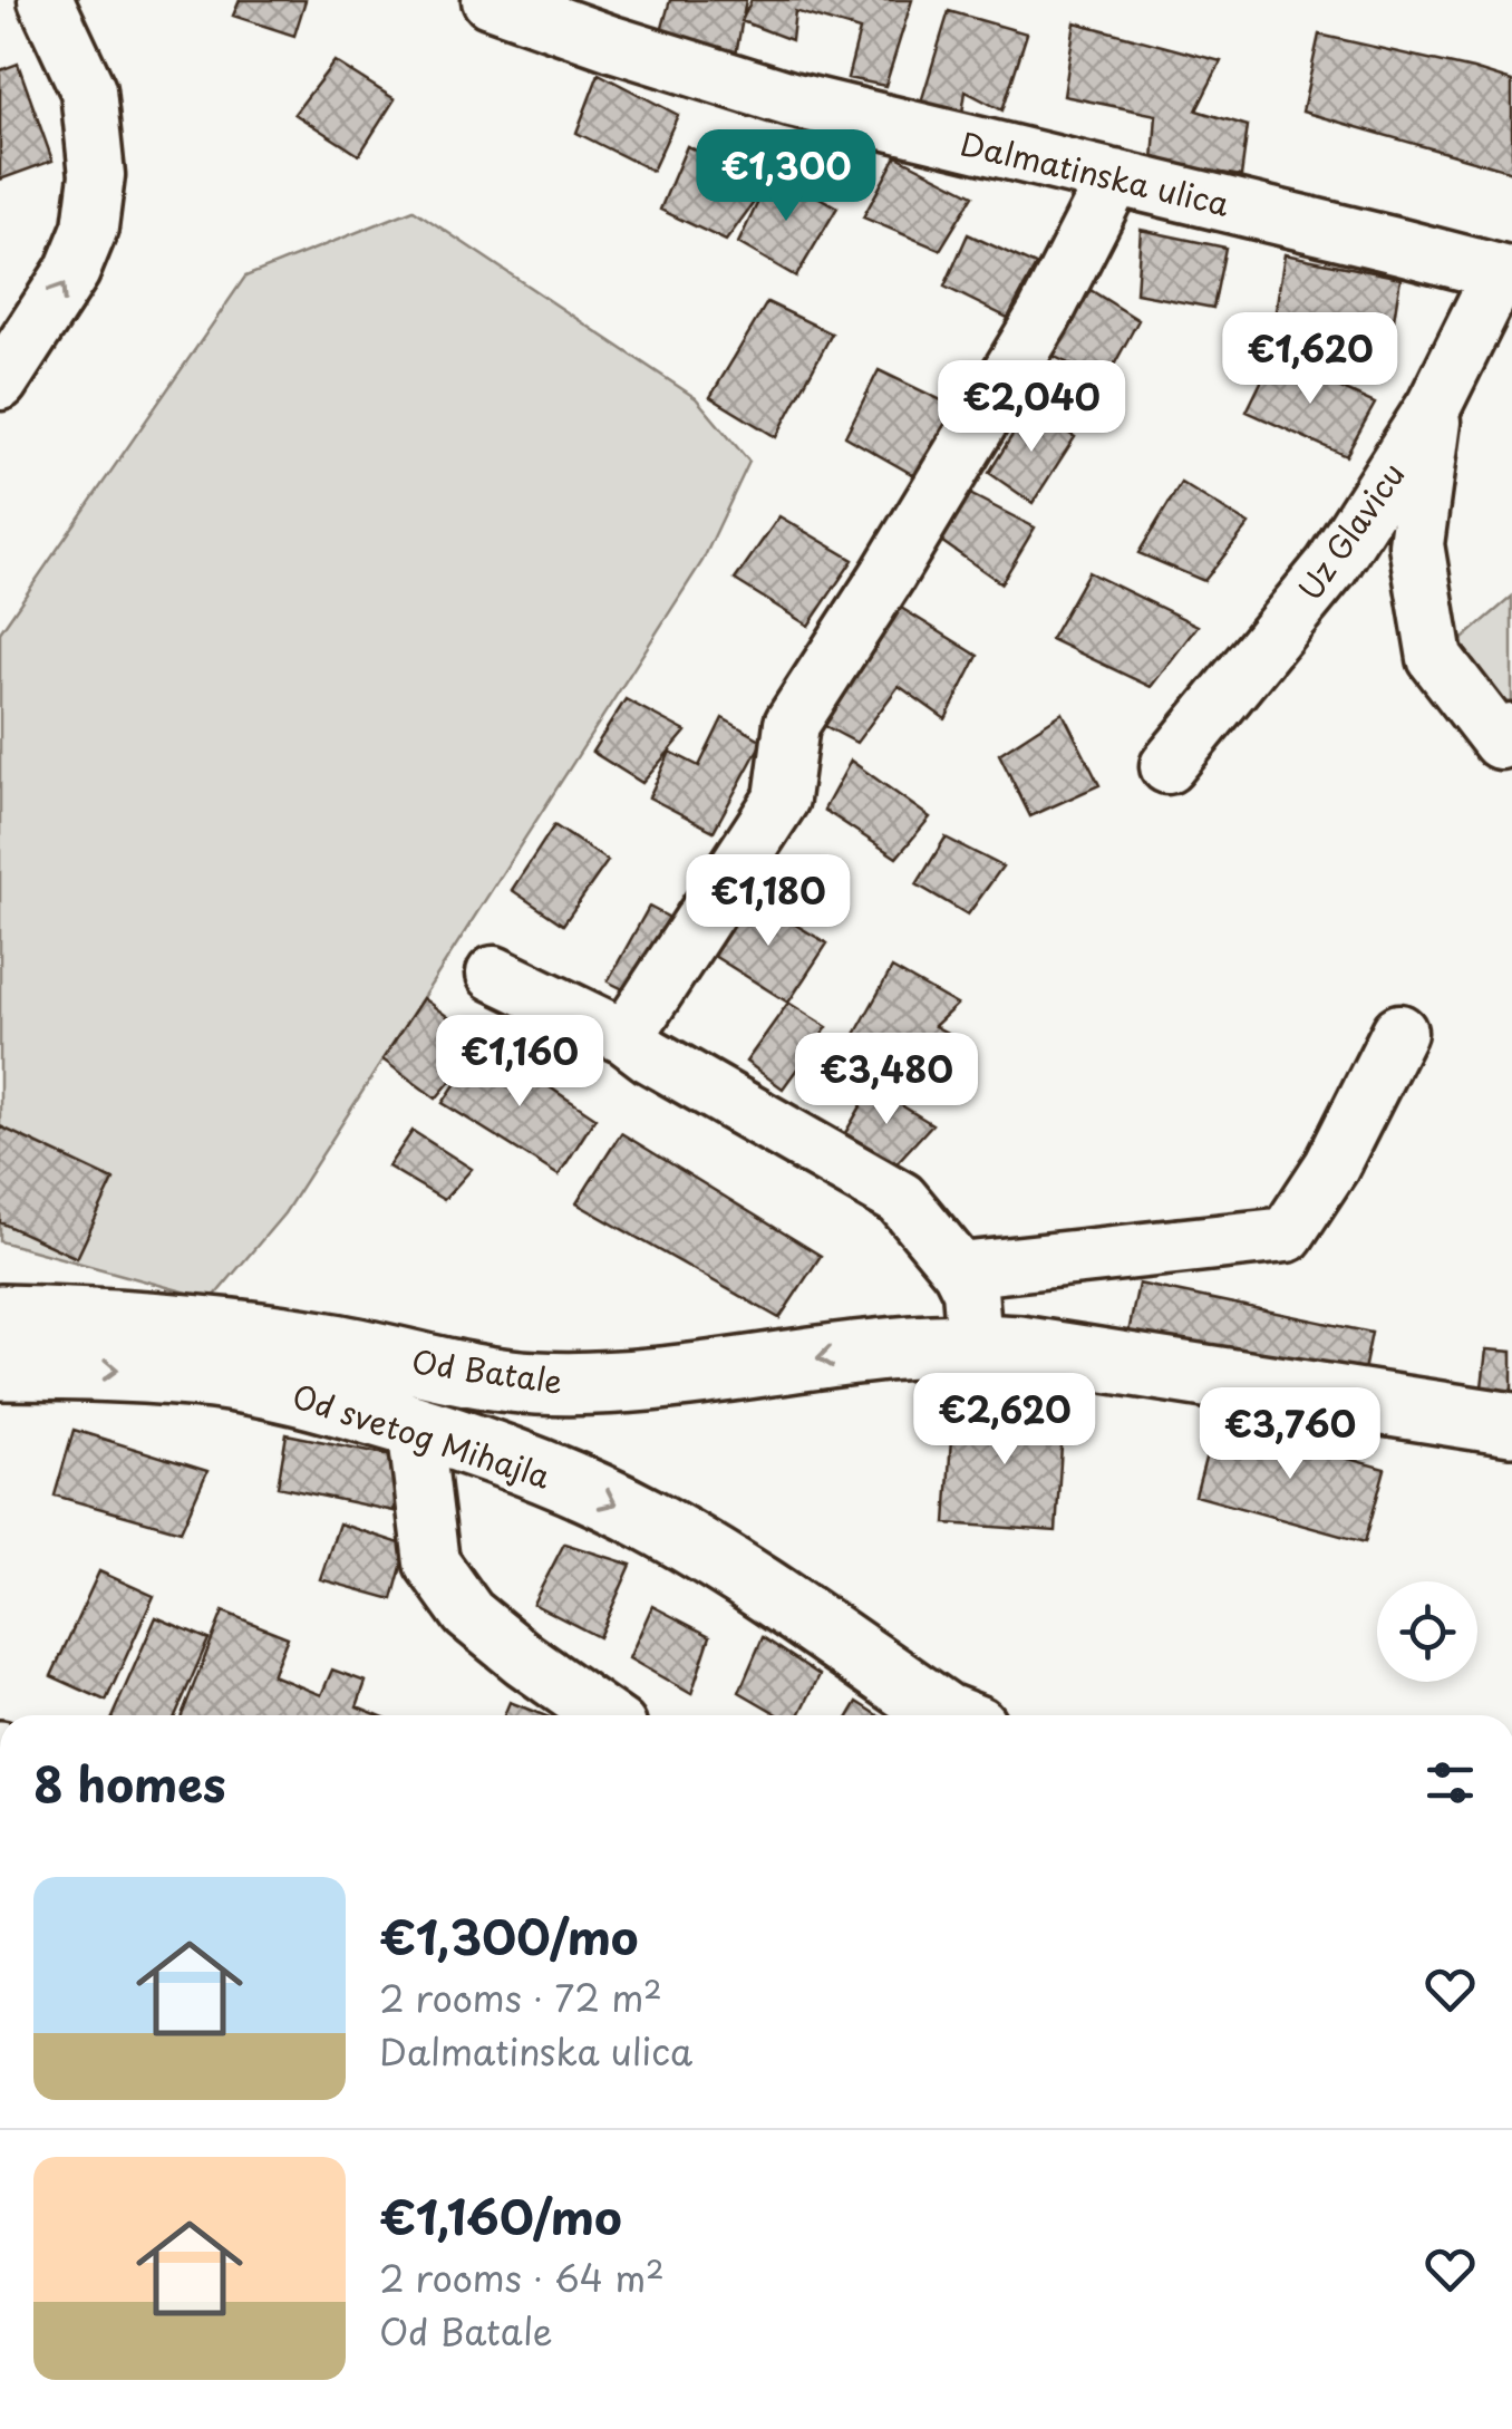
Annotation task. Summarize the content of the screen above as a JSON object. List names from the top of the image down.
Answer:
{
  "streets": {
    "main road": ["Od Batale", "Od svetog Mihajla"],
    "street": ["Dalmatinska ulica", "Uz Glavicu"]
  },
  "crossings": [
    ["Dalmatinska ulica", "Uz Glavicu"],
    ["Od Batale", "Od svetog Mihajla"]
  ],
  "one_way": ["Od Batale", "Od svetog Mihajla"],
  "page": {
    "price": [
      "€1,300",
      "€1,620",
      "€2,040",
      "€1,180",
      "€1,160",
      "€3,480",
      "€2,620",
      "€3,760"
    ],
    "heading": "8 homes",
    "list": [
      {
        "name": "€1,300/mo",
        "note": "2 rooms · 72 m² · Dalmatinska ulica"
      },
      {
        "name": "€1,160/mo",
        "note": "2 rooms · 64 m² · Od Batale"
      }
    ]
  }
}
